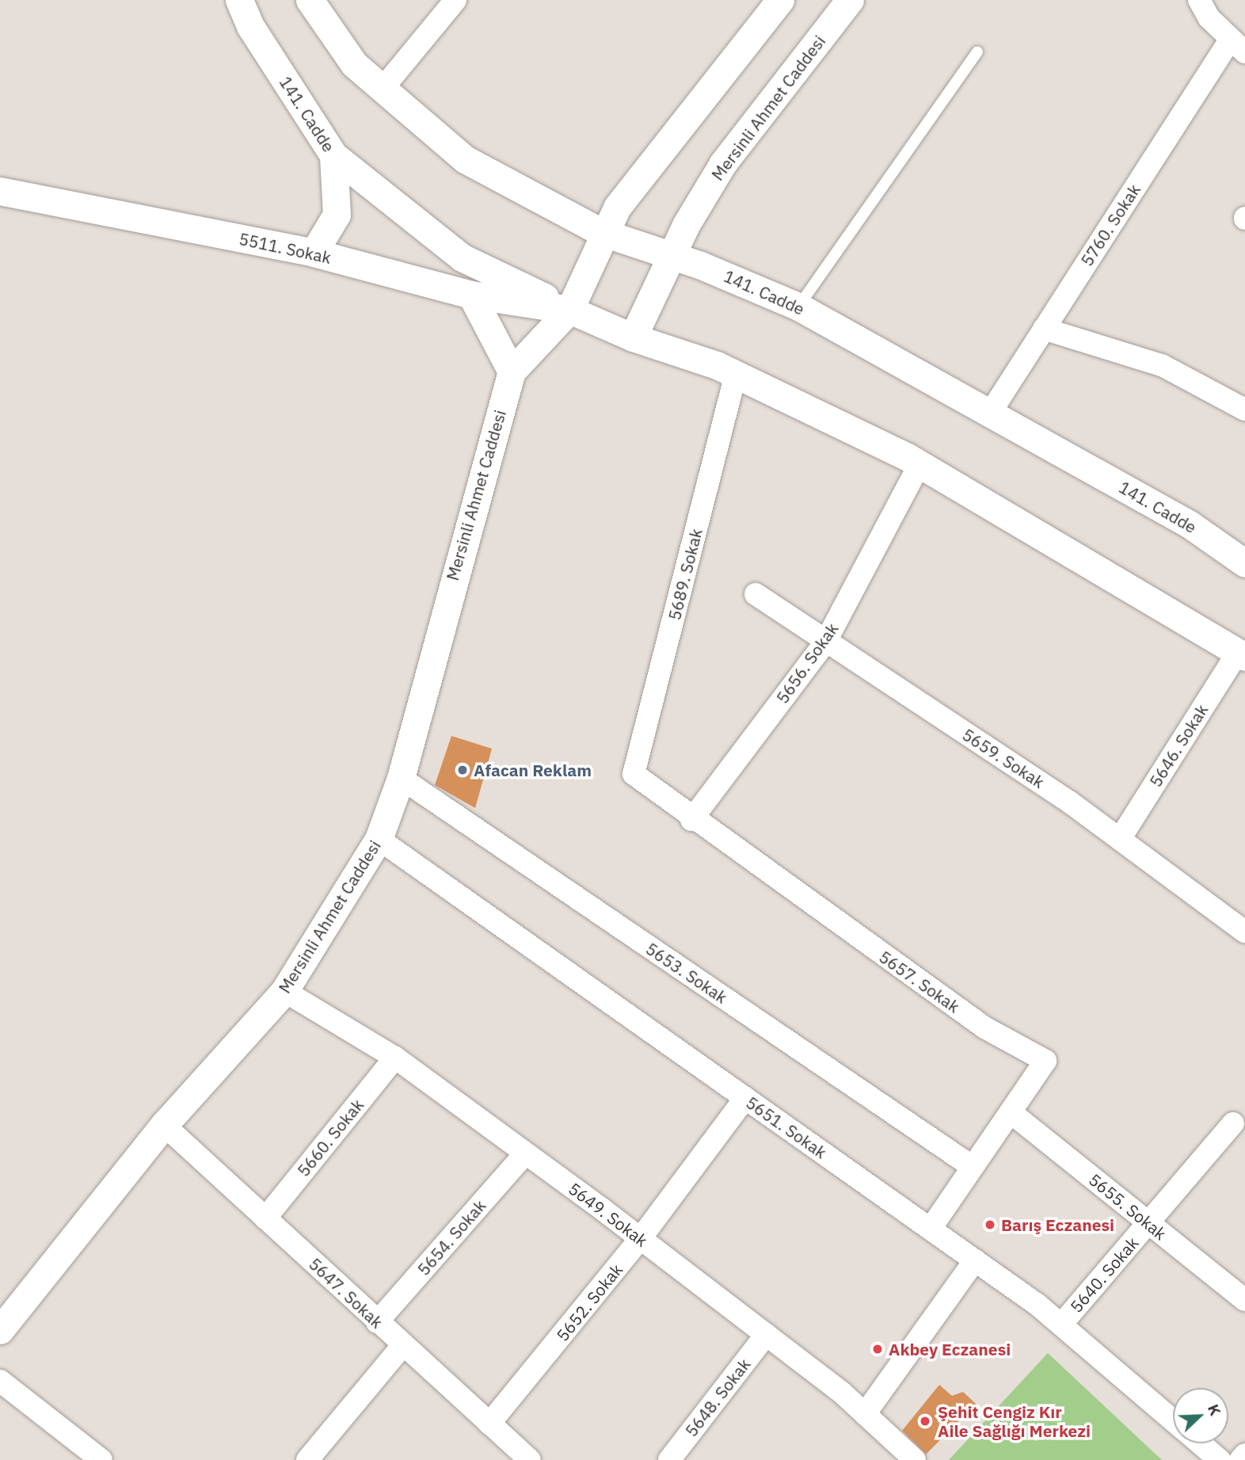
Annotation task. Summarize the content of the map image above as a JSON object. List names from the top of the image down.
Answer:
{
  "streets": {
    "street": [
      "Mersinli Ahmet Caddesi",
      "141. Cadde",
      "5760. Sokak",
      "5511. Sokak",
      "5689. Sokak",
      "5656. Sokak",
      "5646. Sokak",
      "5659. Sokak",
      "5653. Sokak",
      "5657. Sokak",
      "5651. Sokak",
      "5660. Sokak",
      "5655. Sokak",
      "5649. Sokak",
      "5654. Sokak",
      "5640. Sokak",
      "5647. Sokak",
      "5652. Sokak",
      "5648. Sokak"
    ]
  },
  "crossings": [
    ["Mersinli Ahmet Caddesi", "141. Cadde"],
    ["Mersinli Ahmet Caddesi", "5511. Sokak"],
    ["Mersinli Ahmet Caddesi", "5653. Sokak"],
    ["Mersinli Ahmet Caddesi", "5651. Sokak"],
    ["Mersinli Ahmet Caddesi", "5649. Sokak"],
    ["Mersinli Ahmet Caddesi", "5647. Sokak"],
    ["141. Cadde", "5760. Sokak"],
    ["141. Cadde", "5511. Sokak"],
    ["5689. Sokak", "5657. Sokak"],
    ["5656. Sokak", "5659. Sokak"],
    ["5656. Sokak", "5657. Sokak"],
    ["5646. Sokak", "5659. Sokak"],
    ["5653. Sokak", "5657. Sokak"],
    ["5657. Sokak", "5651. Sokak"],
    ["5657. Sokak", "5655. Sokak"],
    ["5651. Sokak", "5640. Sokak"],
    ["5651. Sokak", "5652. Sokak"],
    ["5660. Sokak", "5649. Sokak"],
    ["5660. Sokak", "5647. Sokak"],
    ["5655. Sokak", "5640. Sokak"],
    ["5649. Sokak", "5654. Sokak"],
    ["5649. Sokak", "5652. Sokak"],
    ["5649. Sokak", "5648. Sokak"],
    ["5654. Sokak", "5647. Sokak"],
    ["5647. Sokak", "5652. Sokak"]
  ],
  "places": [
    "Afacan Reklam",
    "Barış Eczanesi",
    "Akbey Eczanesi",
    "Şehit Cengiz Kır Aile Sağlığı Merkezi"
  ],
  "north": "top right"
}
